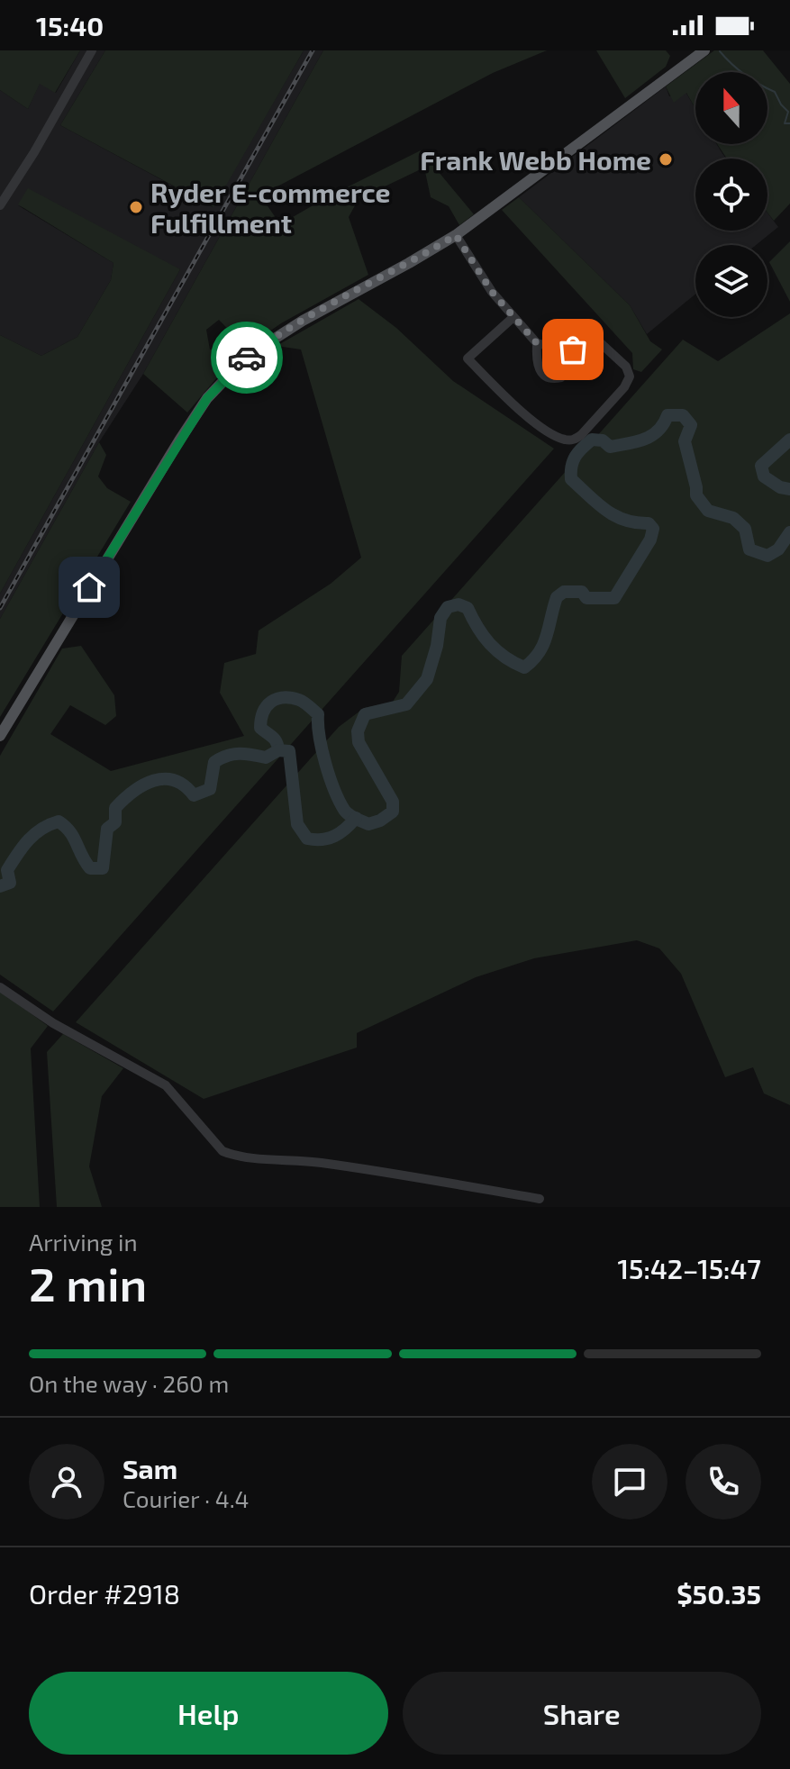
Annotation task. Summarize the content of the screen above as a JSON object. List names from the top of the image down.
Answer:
{
  "places": ["Frank Webb Home", "Ryder E-commerce Fulfillment"],
  "north": "top",
  "page": {
    "status": "15:40",
    "heading": ["2 min", "Arriving in", "15:42–15:47"],
    "panel": [
      "Sam",
      "Courier · 4.4",
      "Order #2918",
      "$50.35"
    ],
    "bar": "On the way · 260 m",
    "buttons": ["Help", "Share"]
  }
}
